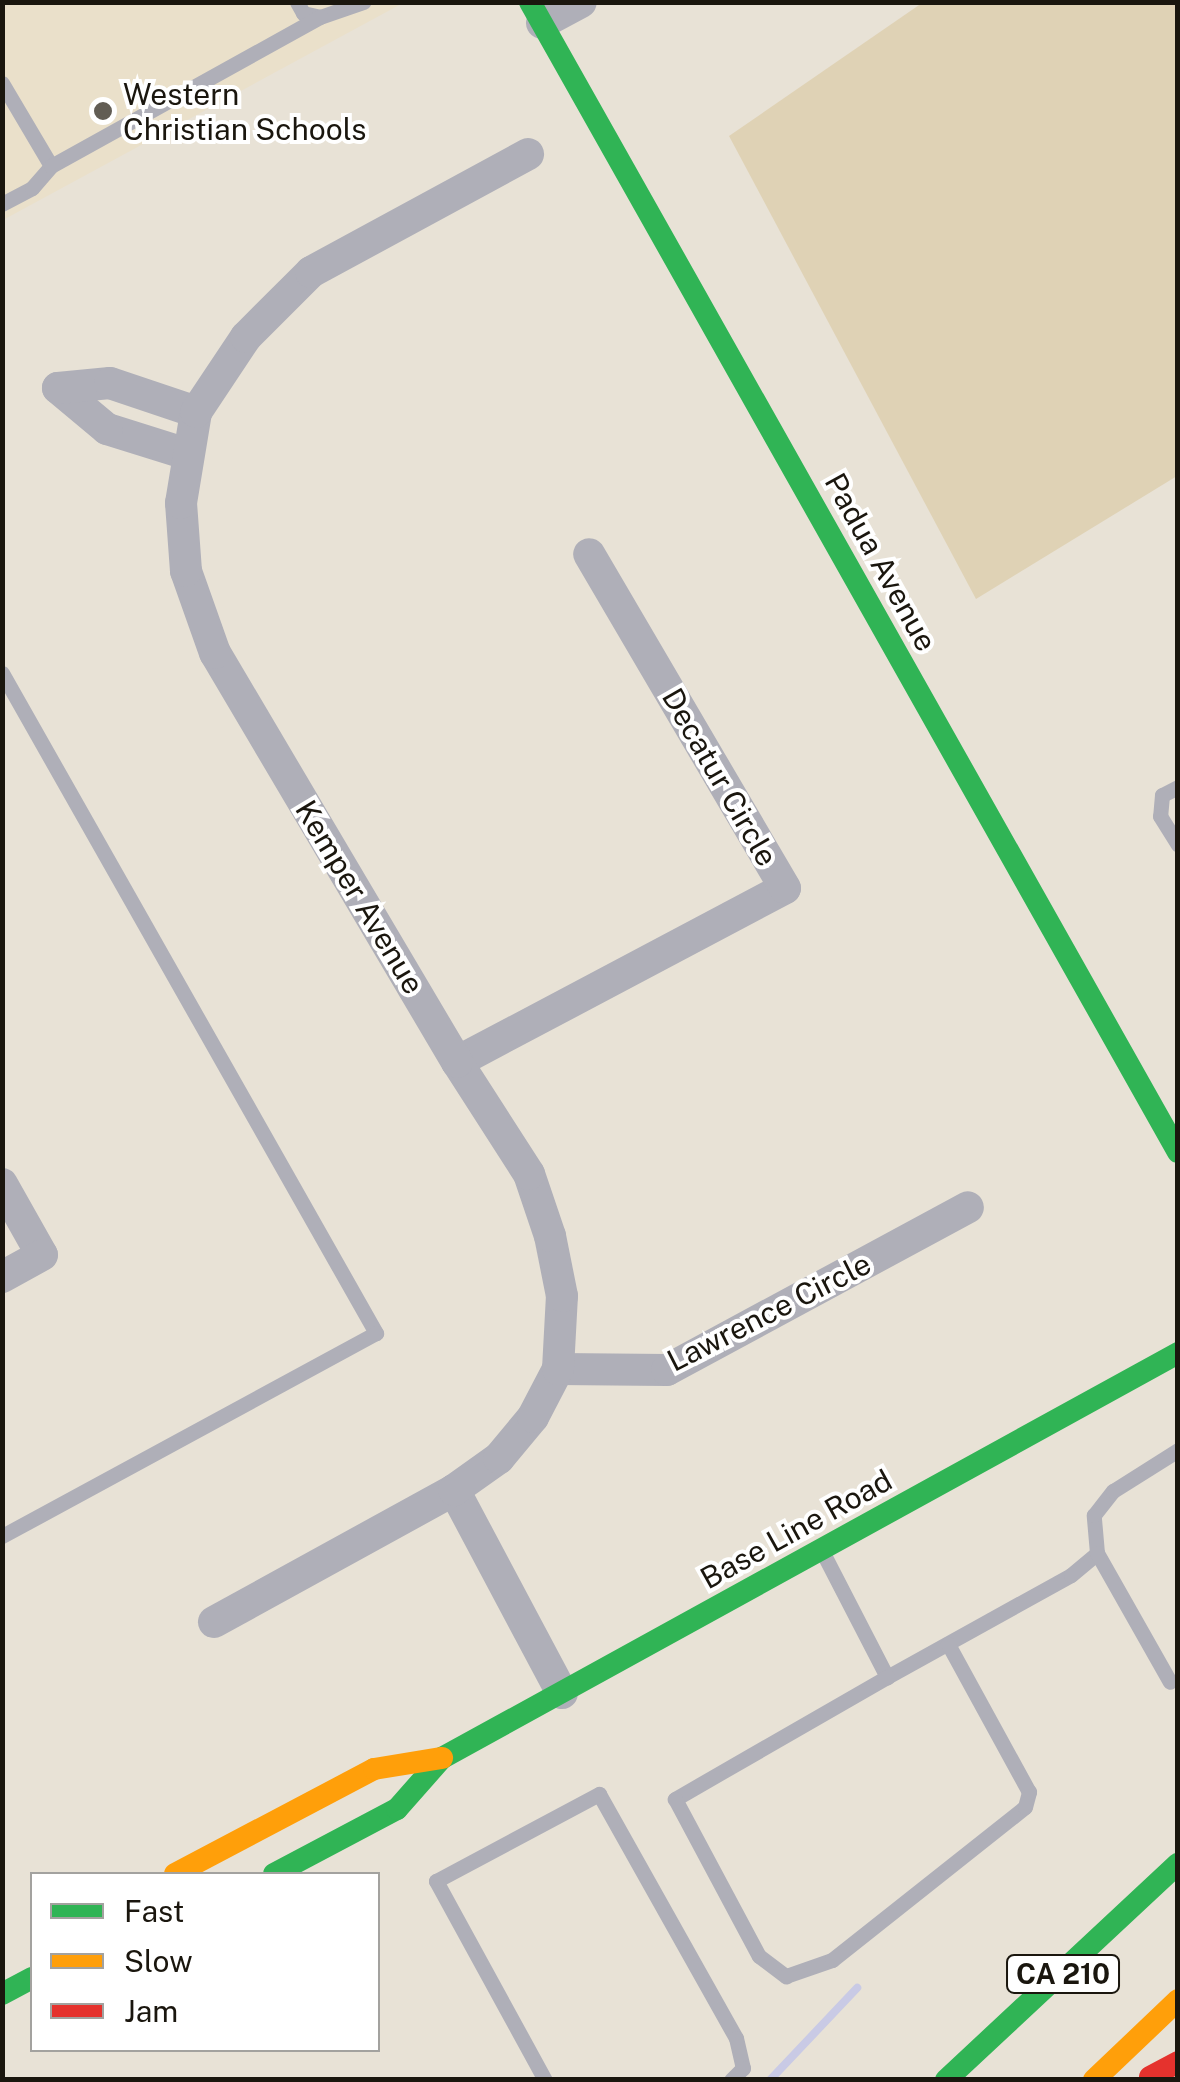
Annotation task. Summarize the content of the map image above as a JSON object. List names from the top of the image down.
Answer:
{
  "streets": {
    "main road": ["Padua Avenue", "Base Line Road", "CA 210"],
    "street": ["Decatur Circle", "Kemper Avenue", "Lawrence Circle"]
  },
  "crossings": [
    ["Decatur Circle", "Kemper Avenue"],
    ["Kemper Avenue", "Lawrence Circle"]
  ],
  "places": ["Western Christian Schools"],
  "legend": ["Fast", "Slow", "Jam"]
}
